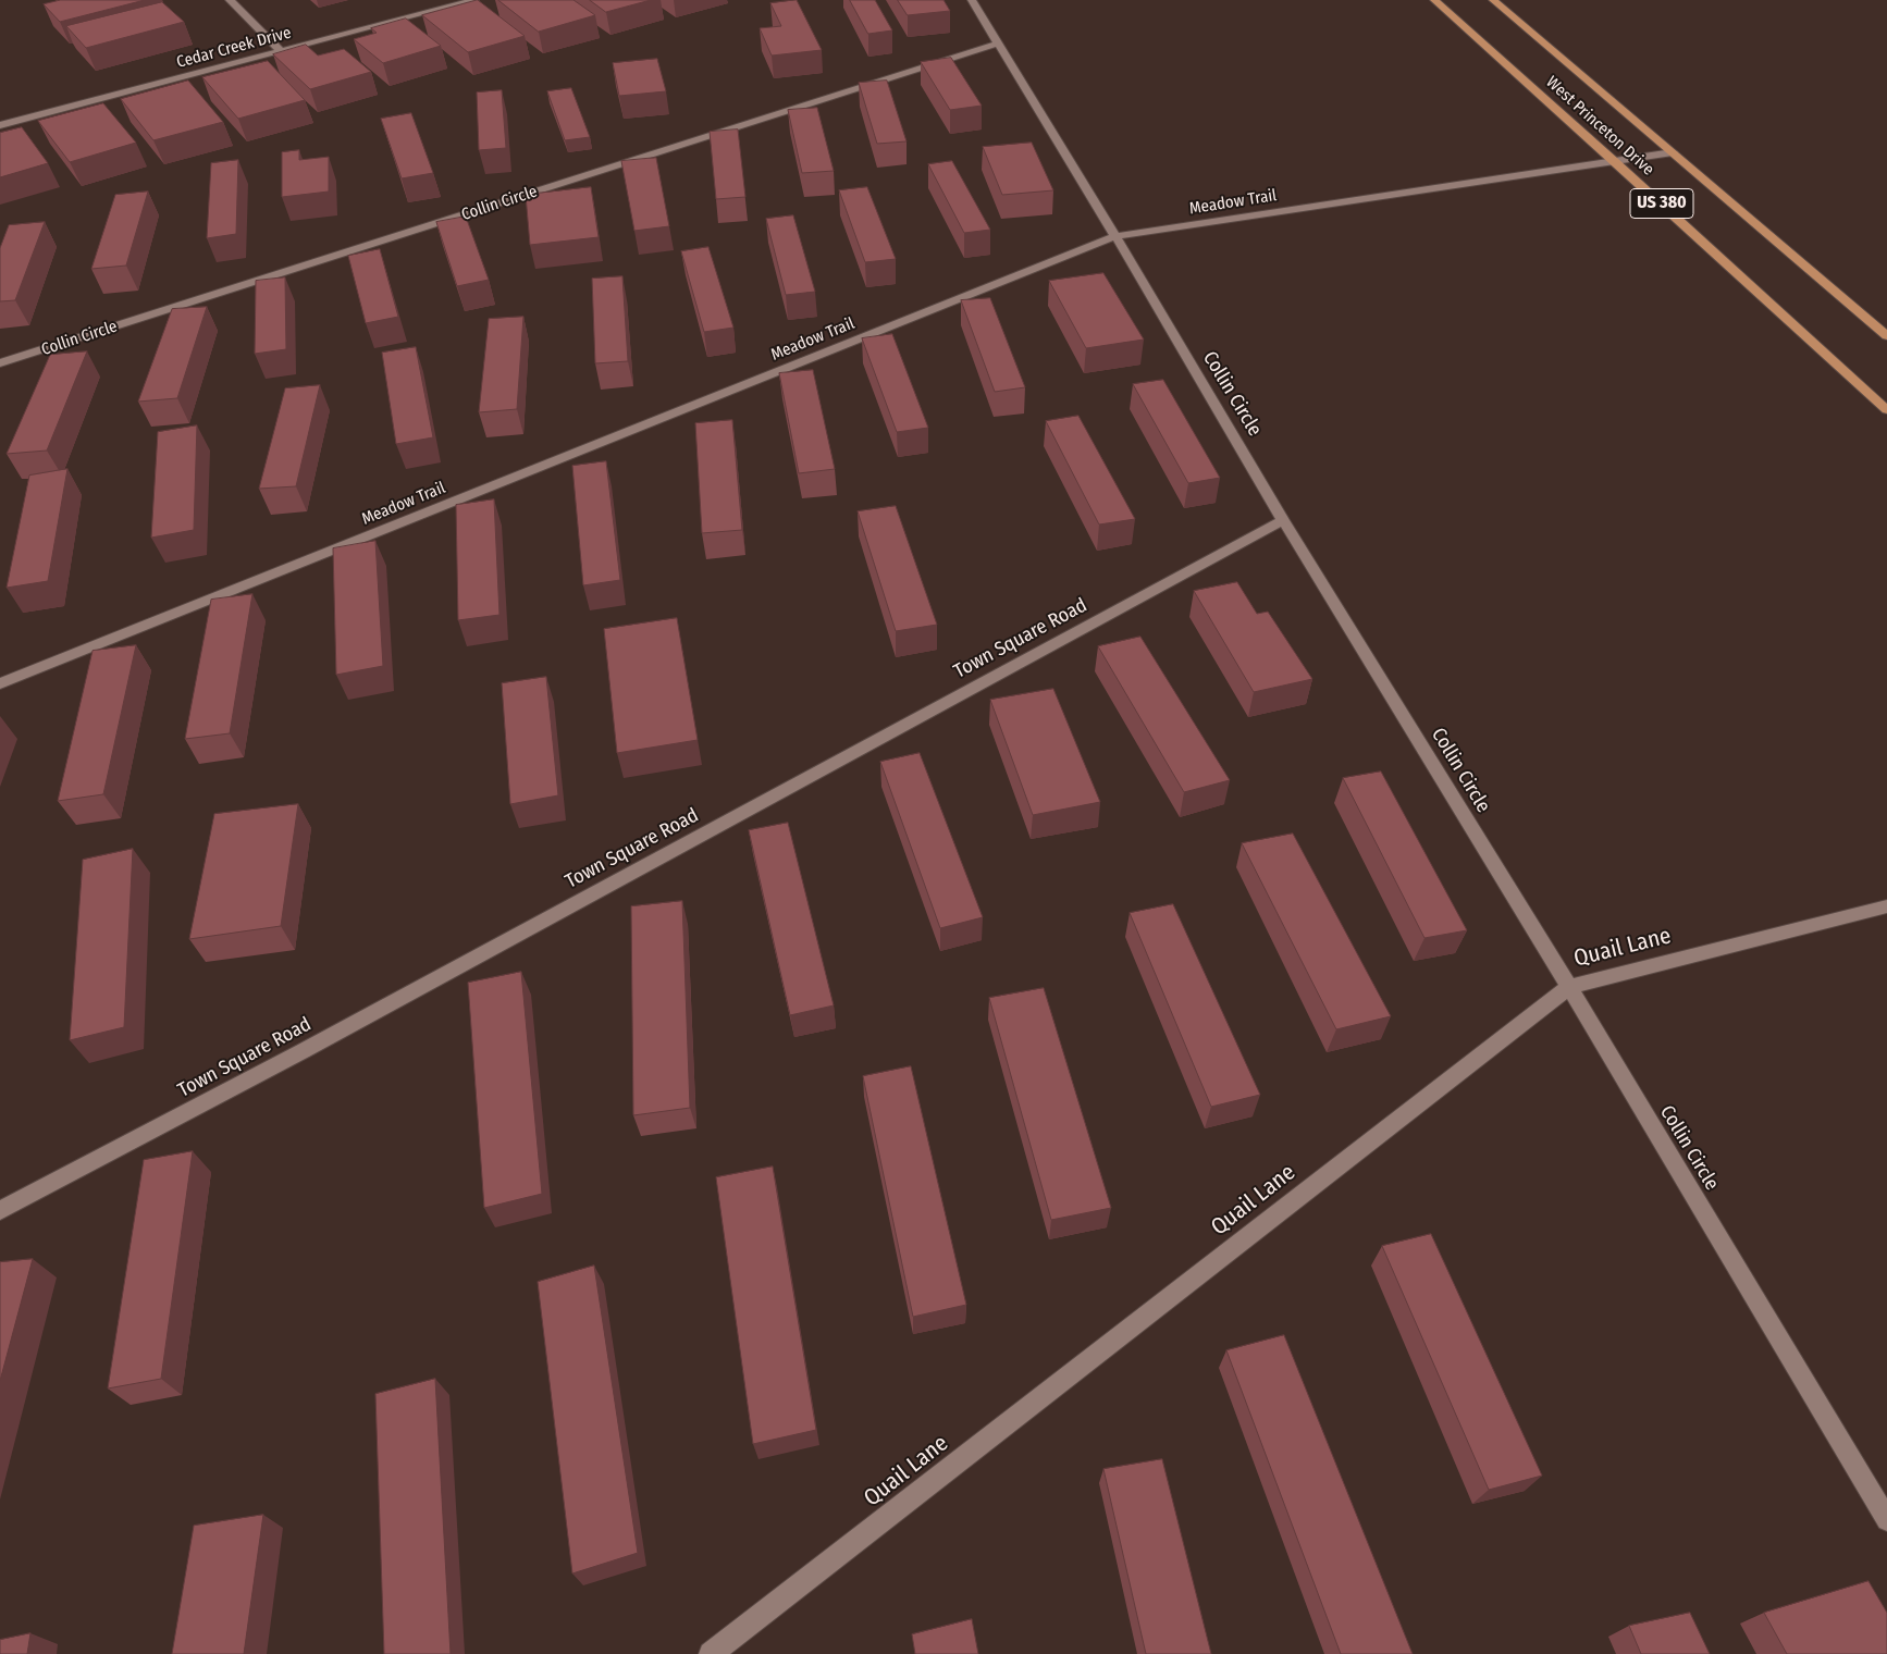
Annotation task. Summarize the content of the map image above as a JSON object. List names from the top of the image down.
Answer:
{
  "streets": {
    "highway": ["West Princeton Drive", "US 380"],
    "street": [
      "Cedar Creek Drive",
      "Meadow Trail",
      "Collin Circle",
      "Town Square Road",
      "Quail Lane"
    ]
  },
  "crossings": [
    ["West Princeton Drive", "Meadow Trail"],
    ["Meadow Trail", "Collin Circle"],
    ["Collin Circle", "Town Square Road"],
    ["Collin Circle", "Quail Lane"]
  ]
}
